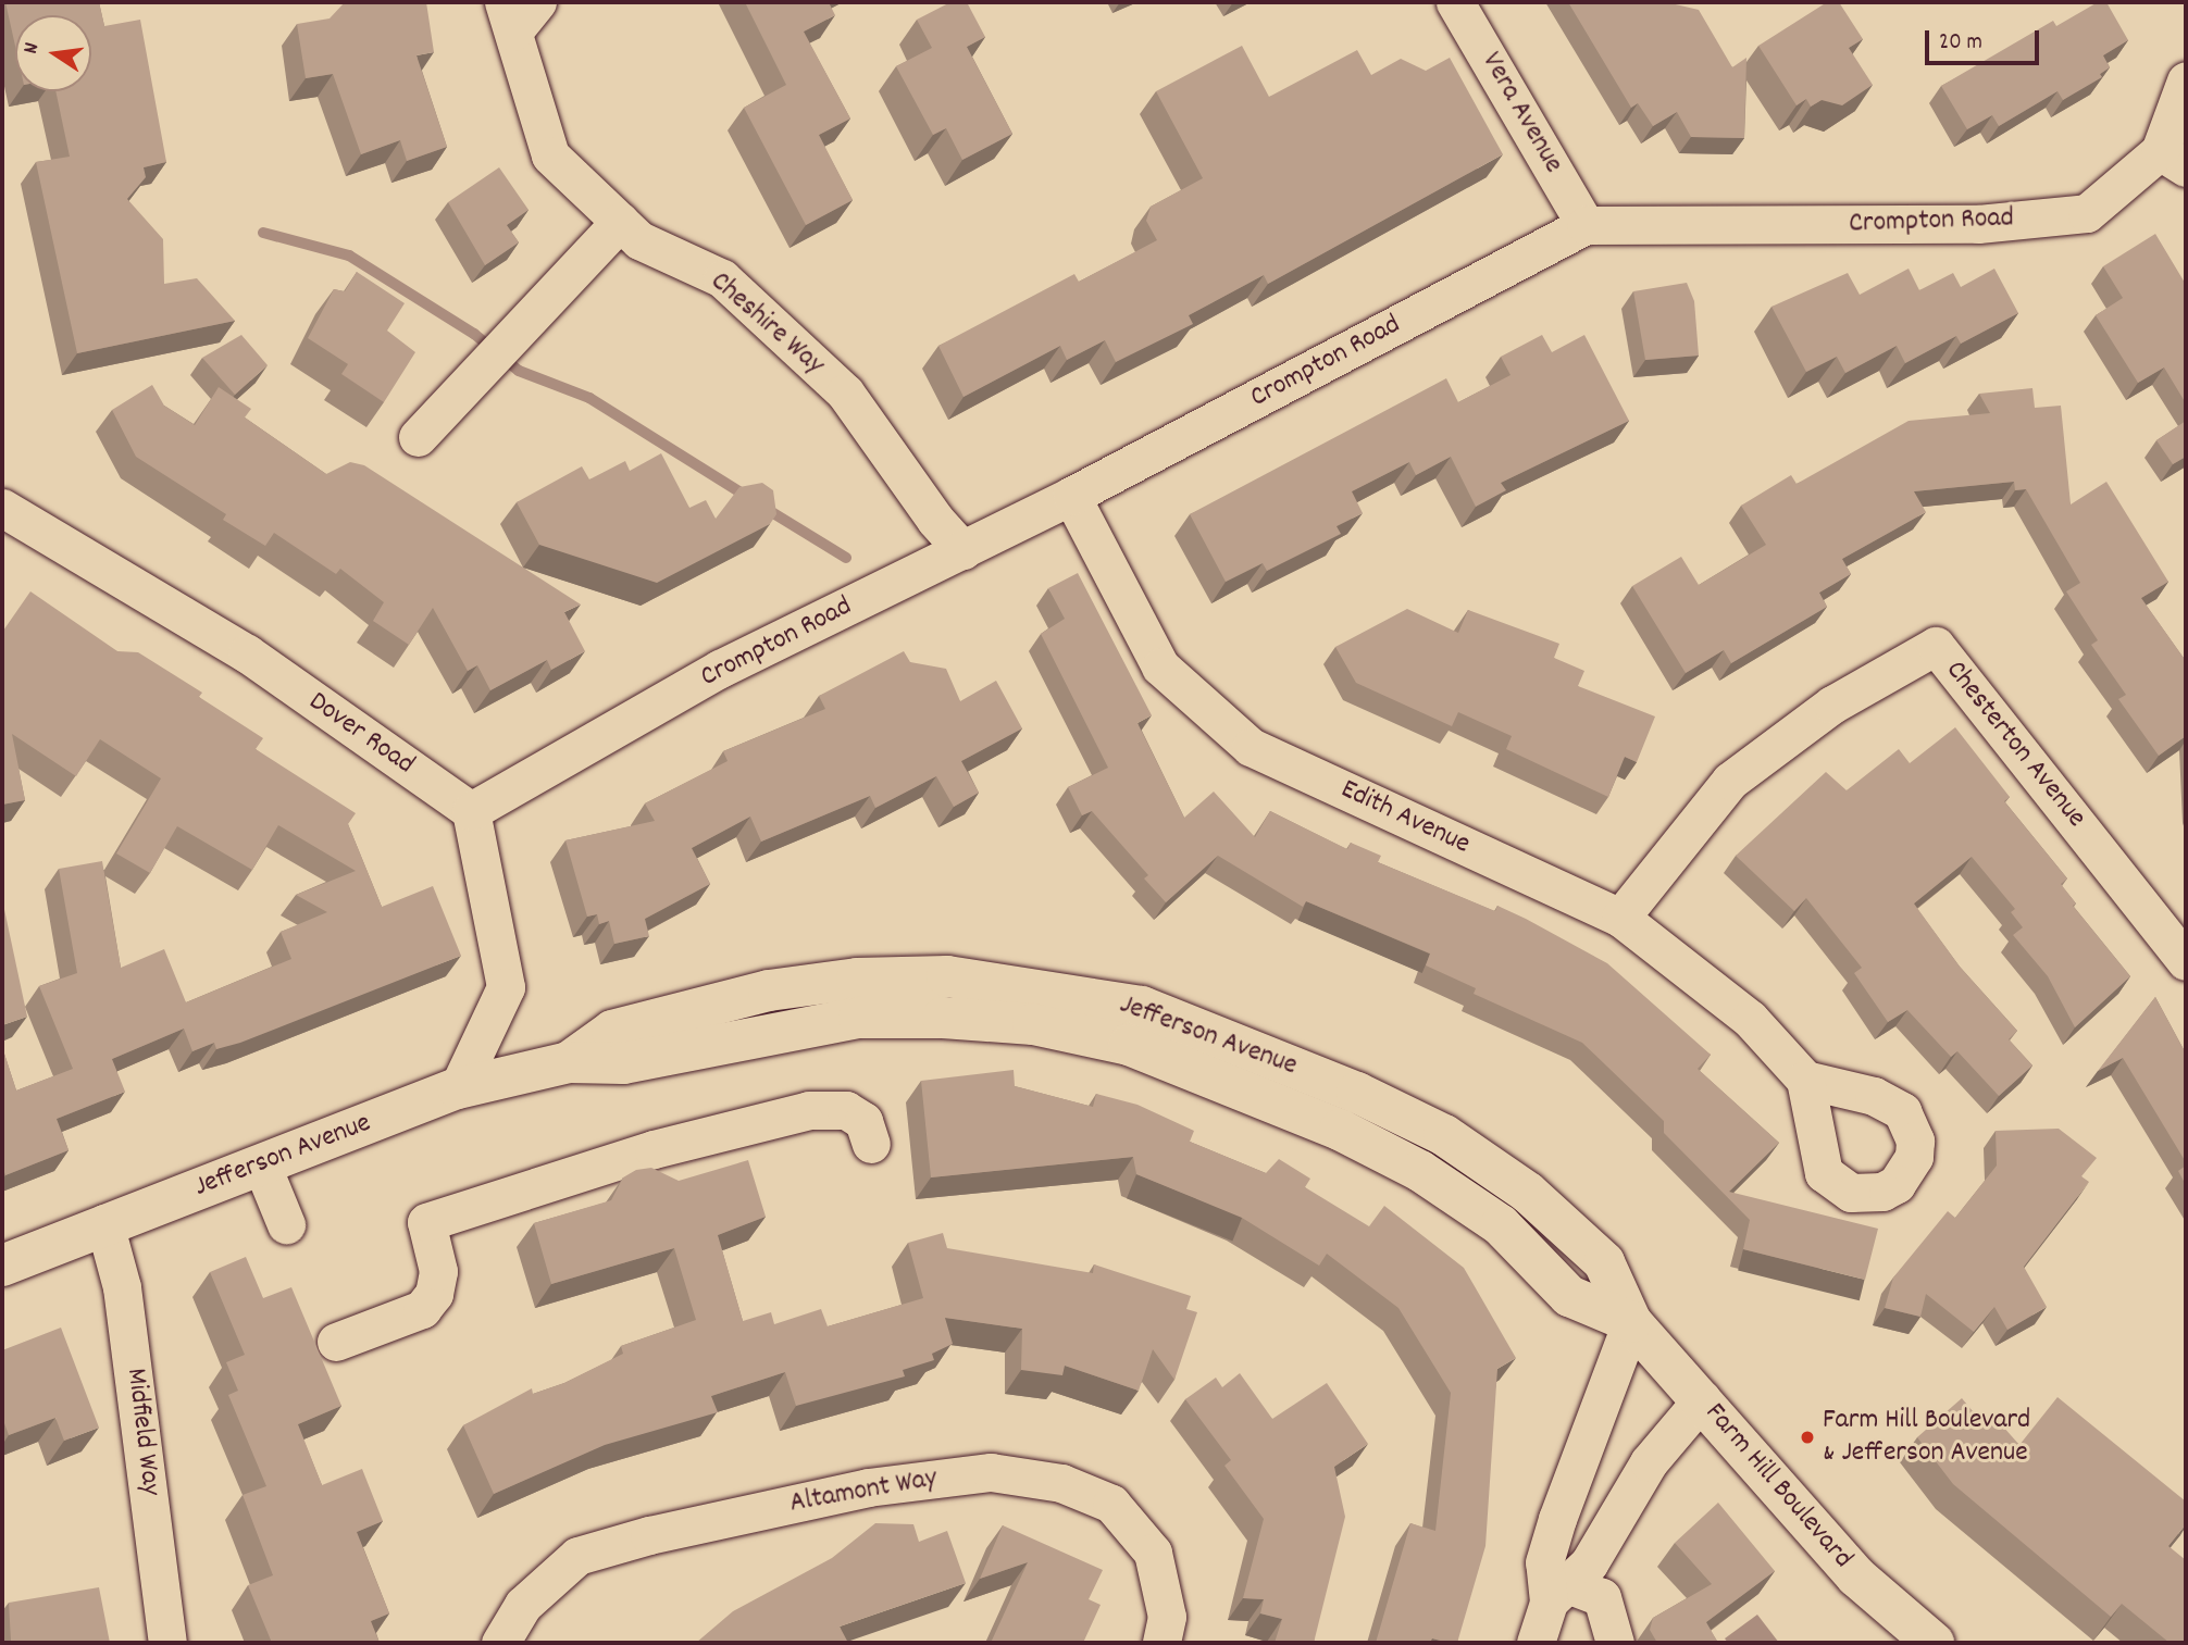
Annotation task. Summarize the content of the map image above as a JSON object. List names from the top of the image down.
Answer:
{
  "streets": {
    "main road": ["Jefferson Avenue", "Farm Hill Boulevard"],
    "street": [
      "Vera Avenue",
      "Crompton Road",
      "Cheshire Way",
      "Dover Road",
      "Chesterton Avenue",
      "Edith Avenue",
      "Midfield Way",
      "Altamont Way"
    ]
  },
  "crossings": [
    ["Vera Avenue", "Crompton Road"],
    ["Crompton Road", "Cheshire Way"],
    ["Crompton Road", "Dover Road"],
    ["Crompton Road", "Edith Avenue"],
    ["Chesterton Avenue", "Edith Avenue"],
    ["Jefferson Avenue", "Midfield Way"],
    ["Jefferson Avenue", "Farm Hill Boulevard"]
  ],
  "places": ["Farm Hill Boulevard & Jefferson Avenue"],
  "scale_bar": "20 m",
  "north": "left"
}
